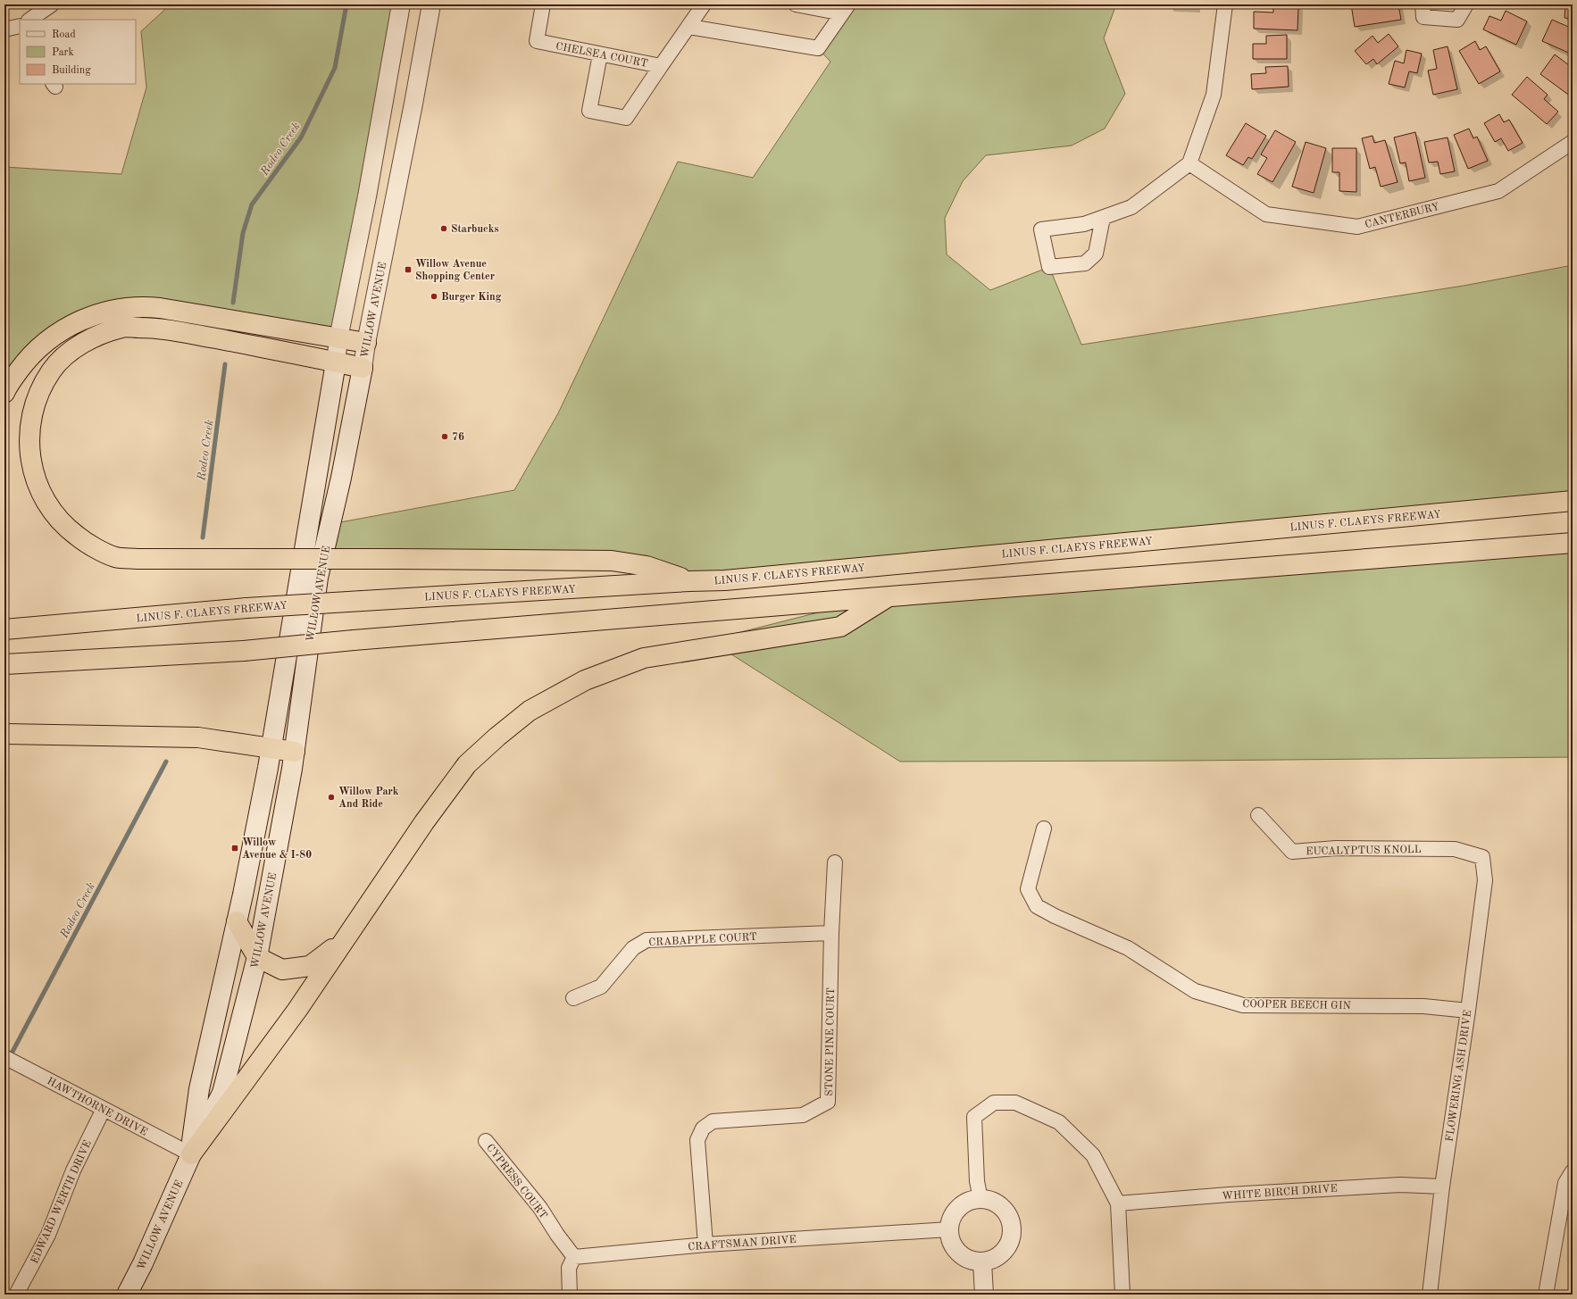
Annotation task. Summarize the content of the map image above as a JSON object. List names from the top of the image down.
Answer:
{
  "streets": {
    "highway": ["LINUS F. CLAEYS FREEWAY"],
    "main road": ["WILLOW AVENUE"],
    "street": [
      "CHELSEA COURT",
      "CANTERBURY",
      "EUCALYPTUS KNOLL",
      "CRABAPPLE COURT",
      "COOPER BEECH GIN",
      "STONE PINE COURT",
      "FLOWERING ASH DRIVE",
      "HAWTHORNE DRIVE",
      "CYPRESS COURT",
      "WHITE BIRCH DRIVE",
      "EDWARD WERTH DRIVE",
      "CRAFTSMAN DRIVE"
    ]
  },
  "crossings": [
    ["WILLOW AVENUE", "HAWTHORNE DRIVE"],
    ["EUCALYPTUS KNOLL", "FLOWERING ASH DRIVE"],
    ["CRABAPPLE COURT", "STONE PINE COURT"],
    ["COOPER BEECH GIN", "FLOWERING ASH DRIVE"],
    ["STONE PINE COURT", "CRAFTSMAN DRIVE"],
    ["FLOWERING ASH DRIVE", "WHITE BIRCH DRIVE"],
    ["HAWTHORNE DRIVE", "EDWARD WERTH DRIVE"],
    ["CYPRESS COURT", "CRAFTSMAN DRIVE"]
  ],
  "water": ["Rodeo Creek"],
  "places": {
    "other": [
      "Starbucks",
      "Burger King",
      "76",
      "Willow Park And Ride"
    ],
    "transit": ["Willow Avenue Shopping Center", "Willow Avenue & I-80"]
  },
  "legend": ["Road", "Park", "Building"]
}
